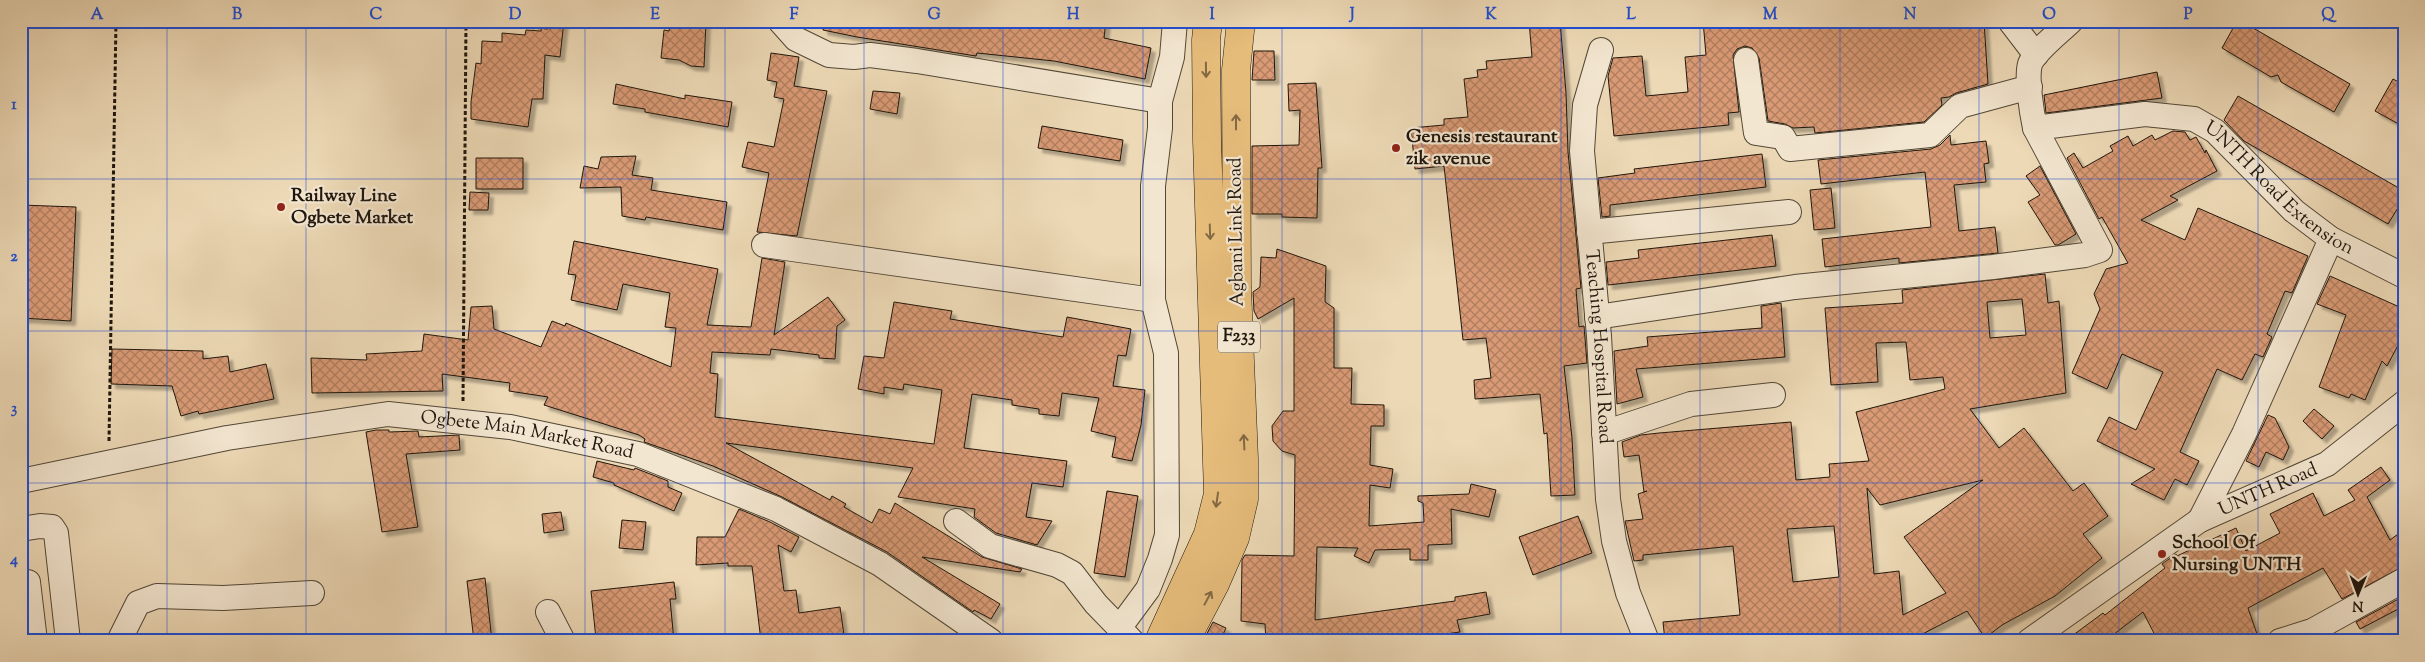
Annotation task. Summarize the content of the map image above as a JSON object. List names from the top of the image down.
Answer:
{
  "streets": {
    "main road": ["Agbani Link Road", "F233"],
    "street": [
      "UNTH Road Extension",
      "Teaching Hospital Road",
      "Ogbete Main Market Road",
      "UNTH Road"
    ]
  },
  "places": ["Genesis restaurant zik avenue", "Railway Line Ogbete Market", "School Of Nursing UNTH"],
  "north": "bottom",
  "grid": {
    "columns": [
      "A",
      "B",
      "C",
      "D",
      "E",
      "F",
      "G",
      "H",
      "I",
      "J",
      "K",
      "L",
      "M",
      "N",
      "O",
      "P",
      "Q"
    ],
    "rows": [
      "1",
      "2",
      "3",
      "4"
    ]
  }
}
